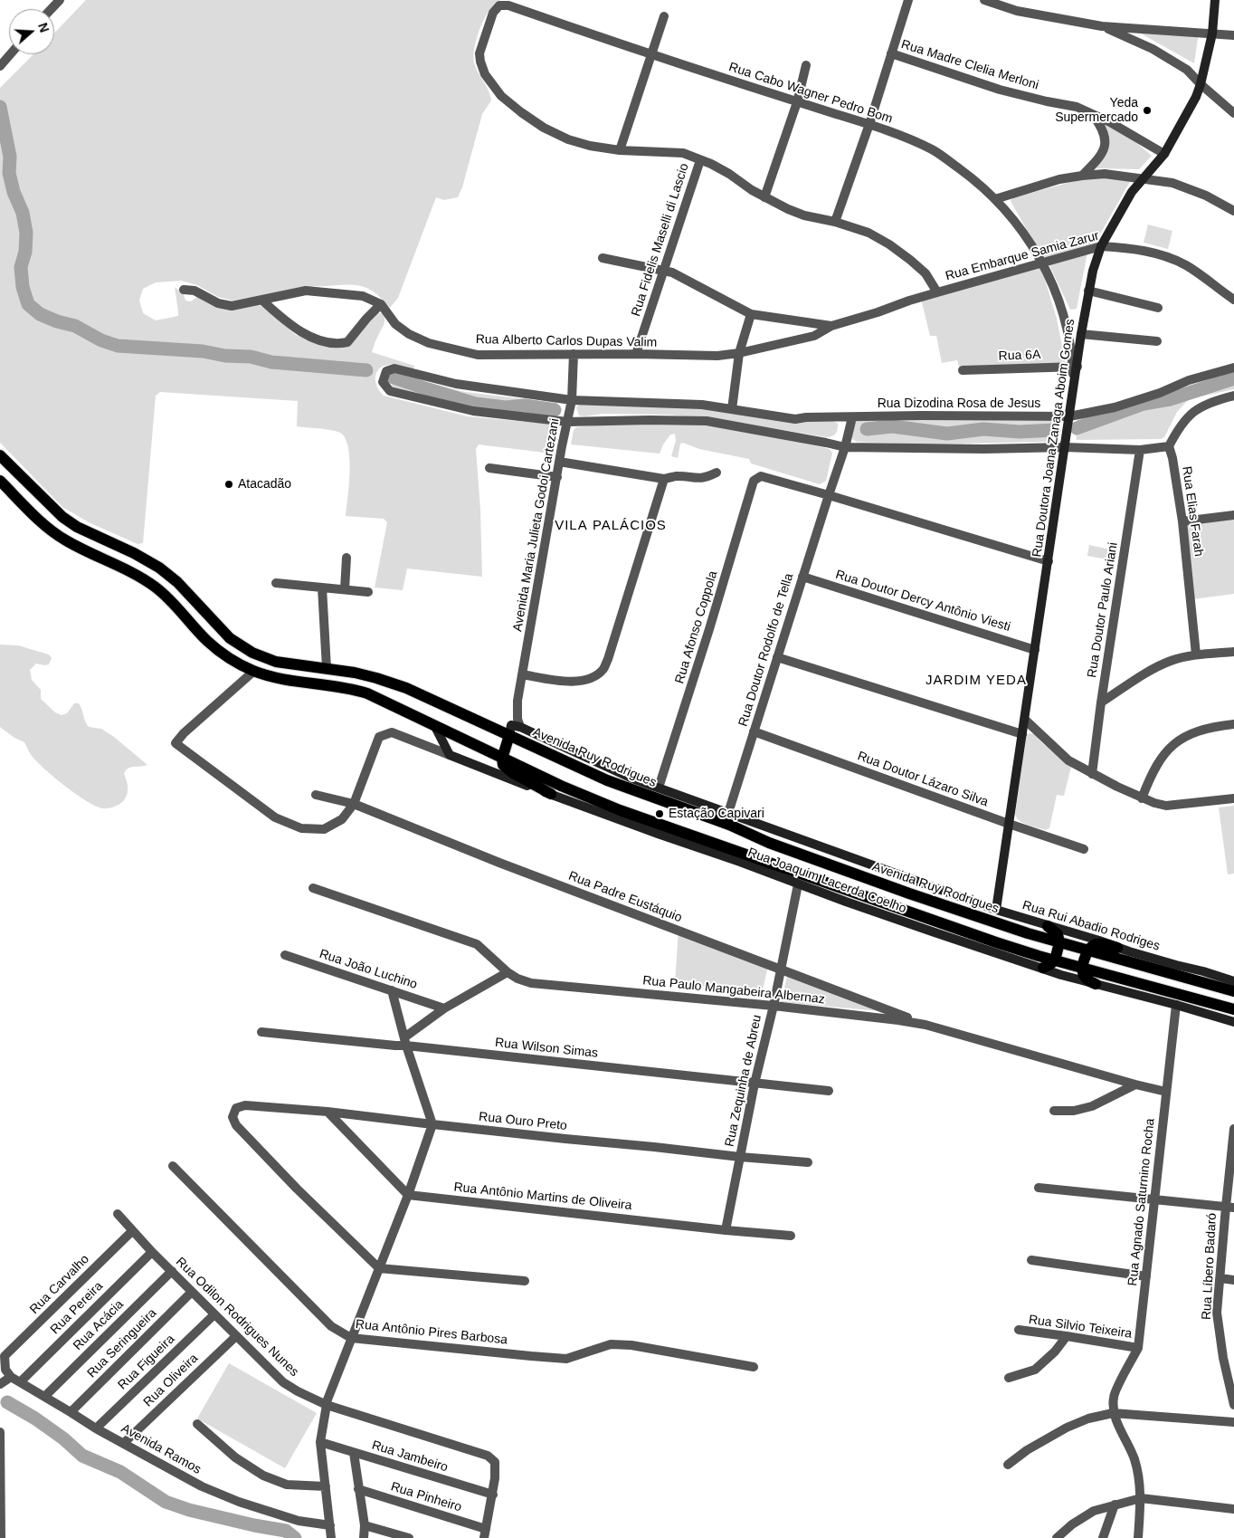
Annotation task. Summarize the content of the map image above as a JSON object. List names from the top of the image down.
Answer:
{
  "streets": {
    "main road": ["Avenida Ruy Rodrigues"],
    "street": [
      "Rua Madre Clelia Merloni",
      "Rua Cabo Wagner Pedro Bom",
      "Rua Fidelis Maselli di Lascio",
      "Rua Embarque Samia Zarur",
      "Rua Alberto Carlos Dupas Valim",
      "Rua 6A",
      "Rua Dizodina Rosa de Jesus",
      "Rua Doutora Joana Zanaga Aboim Gomes",
      "Rua Elias Farah",
      "Avenida Maria Julieta Godoi Cartezani",
      "Rua Doutor Dercy Antônio Viesti",
      "Rua Doutor Paulo Ariani",
      "Rua Afonso Coppola",
      "Rua Doutor Rodolfo de Tella",
      "Rua Doutor Lázaro Silva",
      "Rua Joaquim Lacerda Coelho",
      "Rua Padre Eustáquio",
      "Rua Rui Abadio Rodriges",
      "Rua João Luchino",
      "Rua Paulo Mangabeira Albernaz",
      "Rua Wilson Simas",
      "Rua Zequinha de Abreu",
      "Rua Ouro Preto",
      "Rua Antônio Martins de Oliveira",
      "Rua Agnado Saturnino Rocha",
      "Rua Líbero Badaró",
      "Rua Carvalho",
      "Rua Pereira",
      "Rua Odilon Rodrigues Nunes",
      "Rua Acácia",
      "Rua Silvio Teixeira",
      "Rua Antônio Pires Barbosa",
      "Rua Seringueira",
      "Rua Figueira",
      "Rua Oliveira",
      "Avenida Ramos",
      "Rua Jambeiro",
      "Rua Pinheiro"
    ]
  },
  "crossings": [
    ["Rua Madre Clelia Merloni", "Rua Doutora Joana Zanaga Aboim Gomes"],
    ["Rua Cabo Wagner Pedro Bom", "Rua Embarque Samia Zarur"],
    ["Rua Cabo Wagner Pedro Bom", "Rua 6A"],
    ["Rua Cabo Wagner Pedro Bom", "Rua Doutora Joana Zanaga Aboim Gomes"],
    ["Rua Fidelis Maselli di Lascio", "Rua Alberto Carlos Dupas Valim"],
    ["Rua Embarque Samia Zarur", "Rua Alberto Carlos Dupas Valim"],
    ["Rua Embarque Samia Zarur", "Rua Doutora Joana Zanaga Aboim Gomes"],
    ["Rua Alberto Carlos Dupas Valim", "Avenida Maria Julieta Godoi Cartezani"],
    ["Rua 6A", "Rua Doutora Joana Zanaga Aboim Gomes"],
    ["Rua Dizodina Rosa de Jesus", "Rua Doutora Joana Zanaga Aboim Gomes"],
    ["Rua Dizodina Rosa de Jesus", "Avenida Maria Julieta Godoi Cartezani"],
    ["Rua Dizodina Rosa de Jesus", "Rua Doutor Rodolfo de Tella"],
    ["Rua Doutora Joana Zanaga Aboim Gomes", "Rua Doutor Dercy Antônio Viesti"],
    ["Rua Doutora Joana Zanaga Aboim Gomes", "Rua Doutor Lázaro Silva"],
    ["Rua Doutora Joana Zanaga Aboim Gomes", "Rua Rui Abadio Rodriges"],
    ["Avenida Maria Julieta Godoi Cartezani", "Avenida Ruy Rodrigues"],
    ["Avenida Maria Julieta Godoi Cartezani", "Rua Rui Abadio Rodriges"],
    ["Rua Doutor Dercy Antônio Viesti", "Rua Doutor Rodolfo de Tella"],
    ["Rua Afonso Coppola", "Rua Doutor Rodolfo de Tella"],
    ["Rua Afonso Coppola", "Rua Rui Abadio Rodriges"],
    ["Rua Doutor Rodolfo de Tella", "Rua Doutor Lázaro Silva"],
    ["Rua Doutor Rodolfo de Tella", "Rua Rui Abadio Rodriges"],
    ["Avenida Ruy Rodrigues", "Rua Rui Abadio Rodriges"],
    ["Rua Joaquim Lacerda Coelho", "Rua Zequinha de Abreu"],
    ["Rua Joaquim Lacerda Coelho", "Rua Agnado Saturnino Rocha"],
    ["Rua Padre Eustáquio", "Rua Paulo Mangabeira Albernaz"],
    ["Rua Padre Eustáquio", "Rua Zequinha de Abreu"],
    ["Rua Paulo Mangabeira Albernaz", "Rua Zequinha de Abreu"],
    ["Rua Paulo Mangabeira Albernaz", "Rua Agnado Saturnino Rocha"],
    ["Rua Wilson Simas", "Rua Zequinha de Abreu"],
    ["Rua Zequinha de Abreu", "Rua Ouro Preto"],
    ["Rua Zequinha de Abreu", "Rua Antônio Martins de Oliveira"],
    ["Rua Agnado Saturnino Rocha", "Rua Silvio Teixeira"],
    ["Rua Carvalho", "Rua Odilon Rodrigues Nunes"],
    ["Rua Carvalho", "Avenida Ramos"],
    ["Rua Pereira", "Rua Odilon Rodrigues Nunes"],
    ["Rua Pereira", "Avenida Ramos"],
    ["Rua Odilon Rodrigues Nunes", "Rua Acácia"],
    ["Rua Odilon Rodrigues Nunes", "Rua Seringueira"],
    ["Rua Odilon Rodrigues Nunes", "Rua Figueira"],
    ["Rua Odilon Rodrigues Nunes", "Rua Oliveira"],
    ["Rua Odilon Rodrigues Nunes", "Rua Jambeiro"],
    ["Rua Odilon Rodrigues Nunes", "Rua Pinheiro"],
    ["Rua Acácia", "Avenida Ramos"],
    ["Rua Seringueira", "Avenida Ramos"],
    ["Rua Figueira", "Avenida Ramos"],
    ["Rua Oliveira", "Avenida Ramos"]
  ],
  "districts": ["VILA PALÁCIOS", "JARDIM YEDA"],
  "places": ["Yeda Supermercado", "Atacadão", "Estação Capivari"],
  "north": "right"
}
